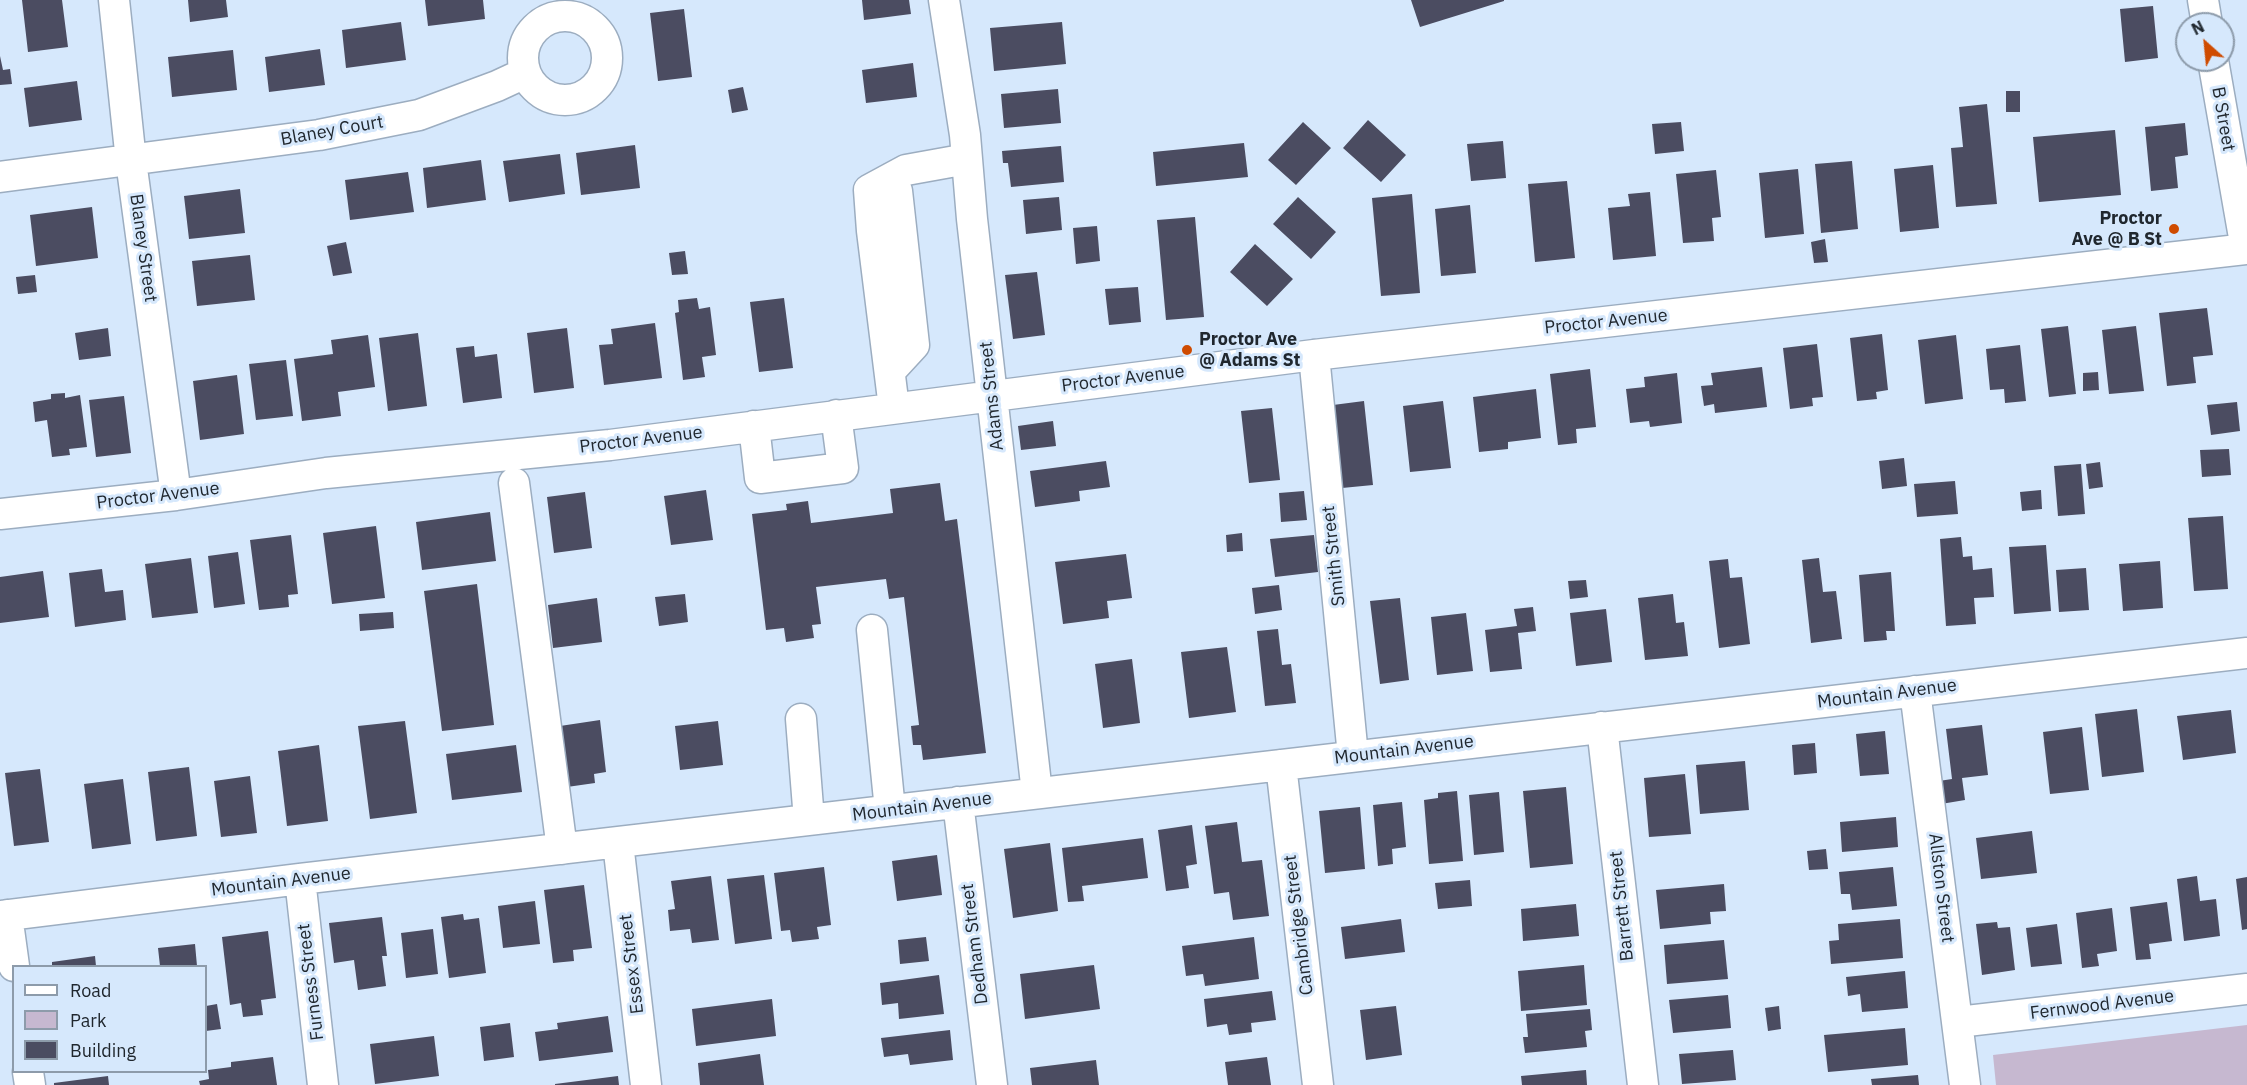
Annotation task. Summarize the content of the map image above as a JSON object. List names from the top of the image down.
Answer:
{
  "streets": {
    "street": [
      "B Street",
      "Blaney Court",
      "Blaney Street",
      "Proctor Avenue",
      "Adams Street",
      "Smith Street",
      "Mountain Avenue",
      "Allston Street",
      "Barrett Street",
      "Cambridge Street",
      "Dedham Street",
      "Essex Street",
      "Furness Street",
      "Fernwood Avenue"
    ]
  },
  "crossings": [
    ["B Street", "Proctor Avenue"],
    ["Blaney Court", "Blaney Street"],
    ["Blaney Street", "Proctor Avenue"],
    ["Proctor Avenue", "Adams Street"],
    ["Proctor Avenue", "Smith Street"],
    ["Adams Street", "Mountain Avenue"],
    ["Smith Street", "Mountain Avenue"],
    ["Mountain Avenue", "Allston Street"],
    ["Mountain Avenue", "Barrett Street"],
    ["Mountain Avenue", "Cambridge Street"],
    ["Mountain Avenue", "Dedham Street"],
    ["Mountain Avenue", "Essex Street"],
    ["Mountain Avenue", "Furness Street"],
    ["Allston Street", "Fernwood Avenue"]
  ],
  "places": ["Proctor Ave @ B St", "Proctor Ave @ Adams St"],
  "legend": ["Road", "Park", "Building"],
  "north": "top left"
}
